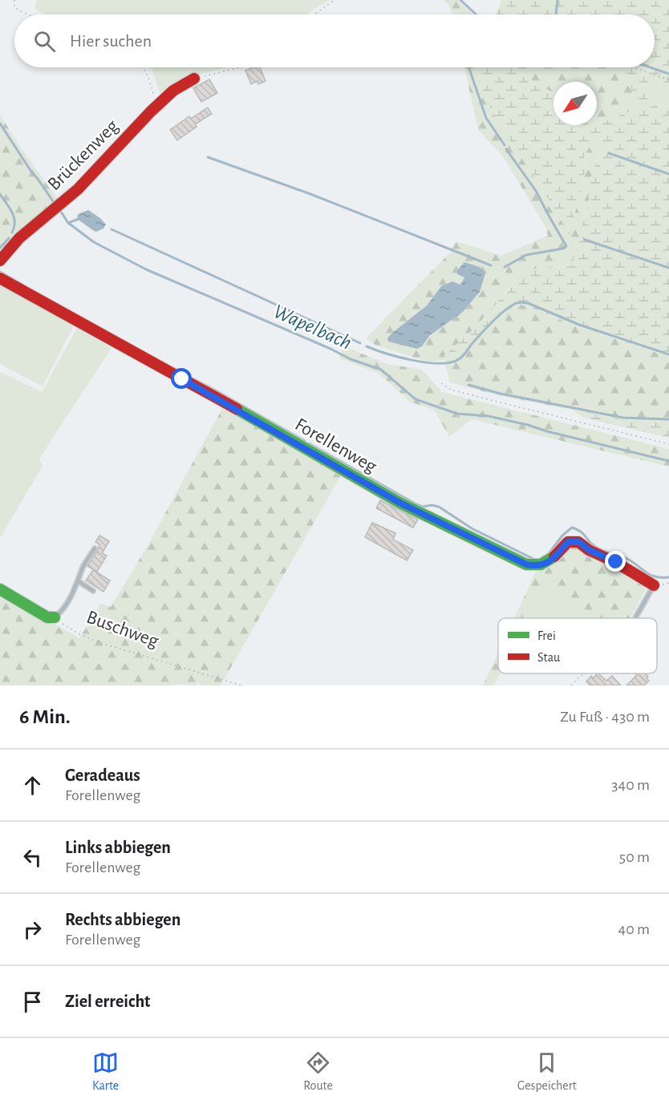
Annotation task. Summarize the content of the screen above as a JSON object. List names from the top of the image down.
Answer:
{
  "streets": {
    "street": ["Brückenweg", "Forellenweg"],
    "path": ["Buschweg"]
  },
  "water": ["Wapelbach"],
  "legend": ["Frei", "Stau"],
  "north": "bottom left",
  "page": {
    "search": "Hier suchen",
    "heading": ["6 Min.", "Zu Fuß · 430 m"],
    "list": [
      ["Geradeaus", "Forellenweg", "340 m"],
      ["Links abbiegen", "Forellenweg", "50 m"],
      ["Rechts abbiegen", "Forellenweg", "40 m"],
      "Ziel erreicht"
    ],
    "nav": ["Karte", "Route", "Gespeichert"]
  }
}
